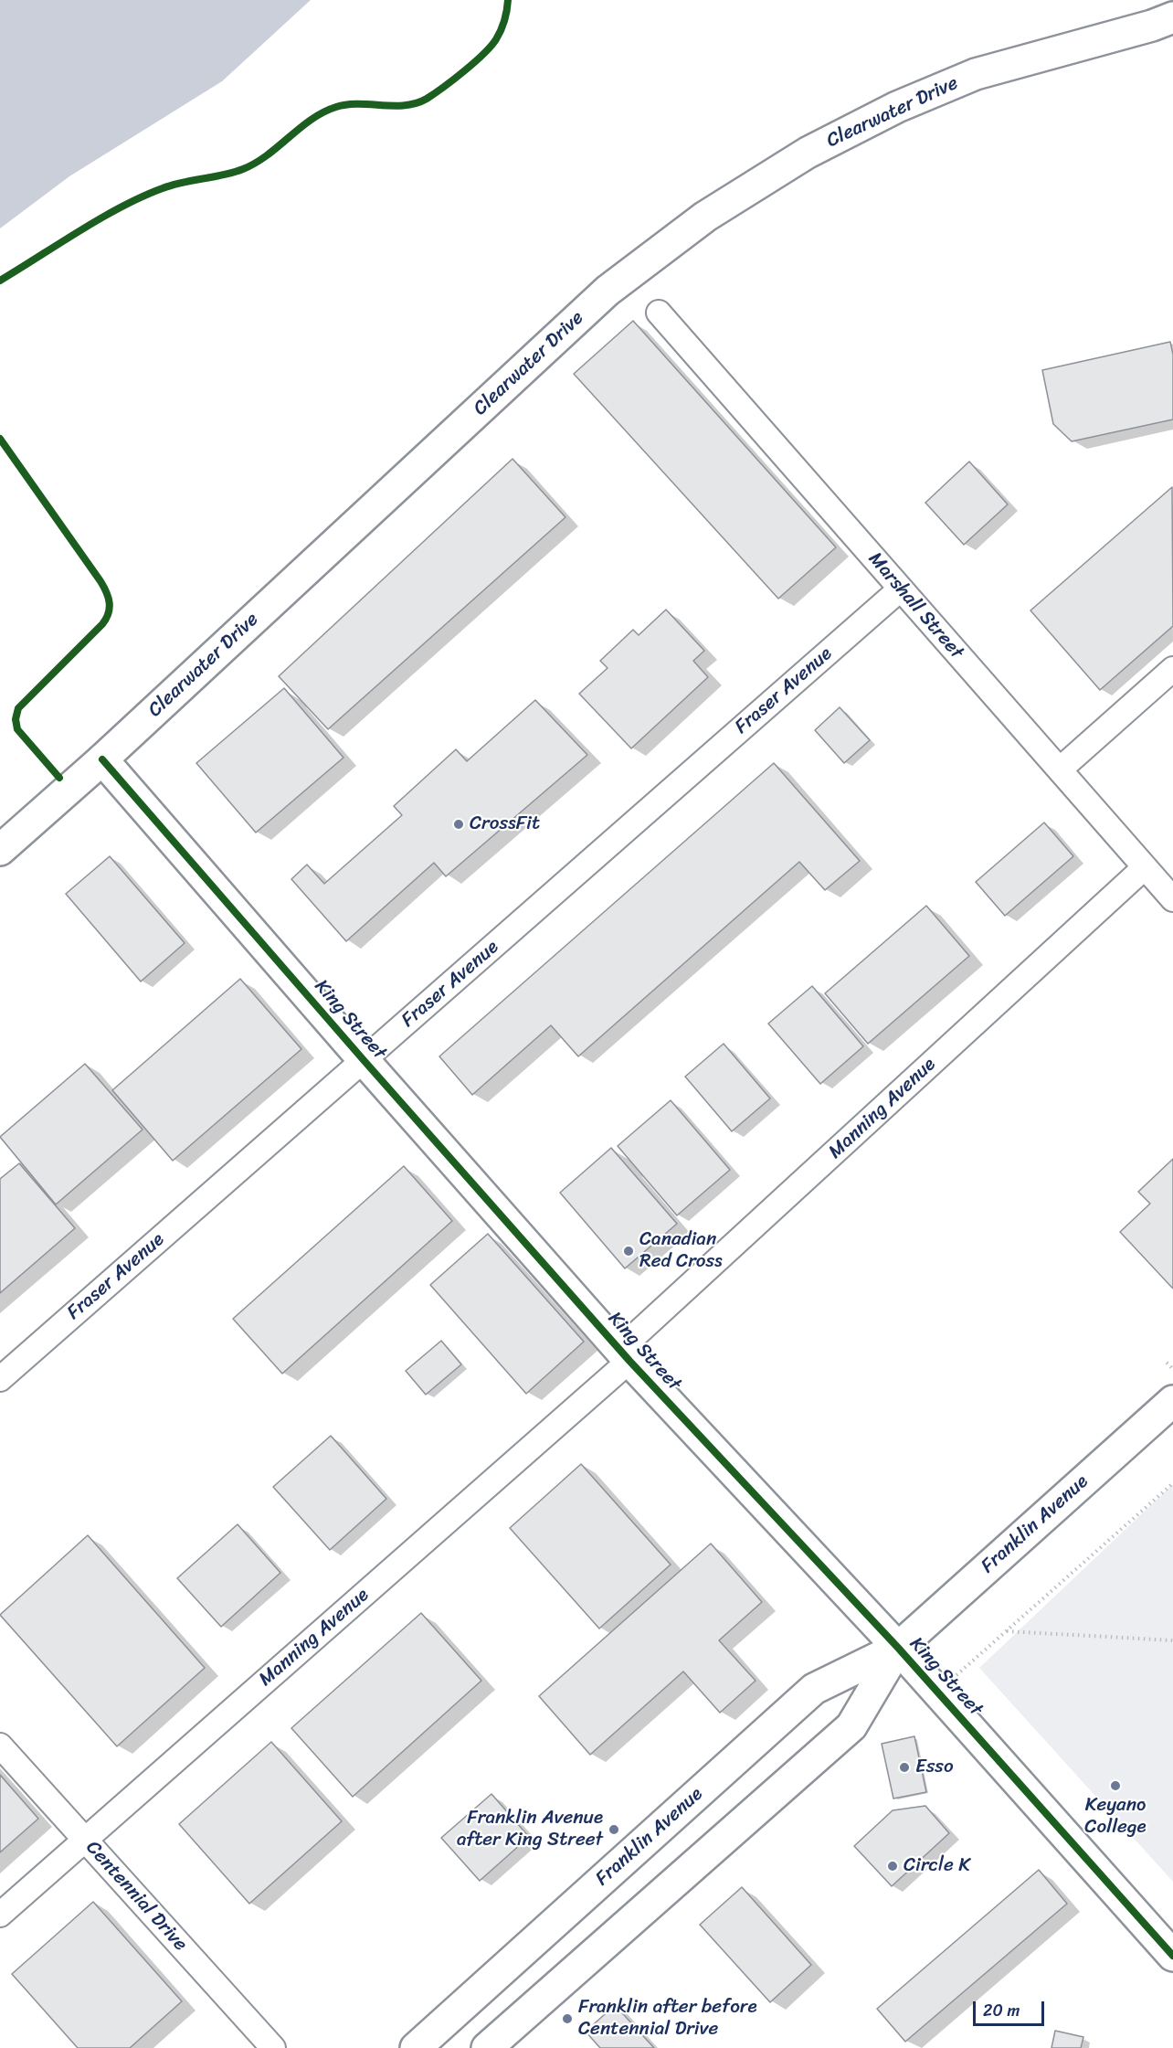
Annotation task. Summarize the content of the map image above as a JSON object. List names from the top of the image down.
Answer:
{
  "streets": {
    "main road": ["Clearwater Drive", "King Street", "Franklin Avenue"],
    "street": [
      "Marshall Street",
      "Fraser Avenue",
      "Manning Avenue",
      "Centennial Drive"
    ]
  },
  "crossings": [
    ["Clearwater Drive", "King Street"],
    ["Marshall Street", "Fraser Avenue"],
    ["Marshall Street", "Manning Avenue"],
    ["Fraser Avenue", "King Street"],
    ["King Street", "Manning Avenue"],
    ["King Street", "Franklin Avenue"],
    ["Manning Avenue", "Centennial Drive"]
  ],
  "places": [
    "CrossFit",
    "Canadian Red Cross",
    "Esso",
    "Keyano College",
    "Franklin Avenue after King Street",
    "Circle K",
    "Franklin after before Centennial Drive"
  ],
  "scale_bar": "20 m"
}
